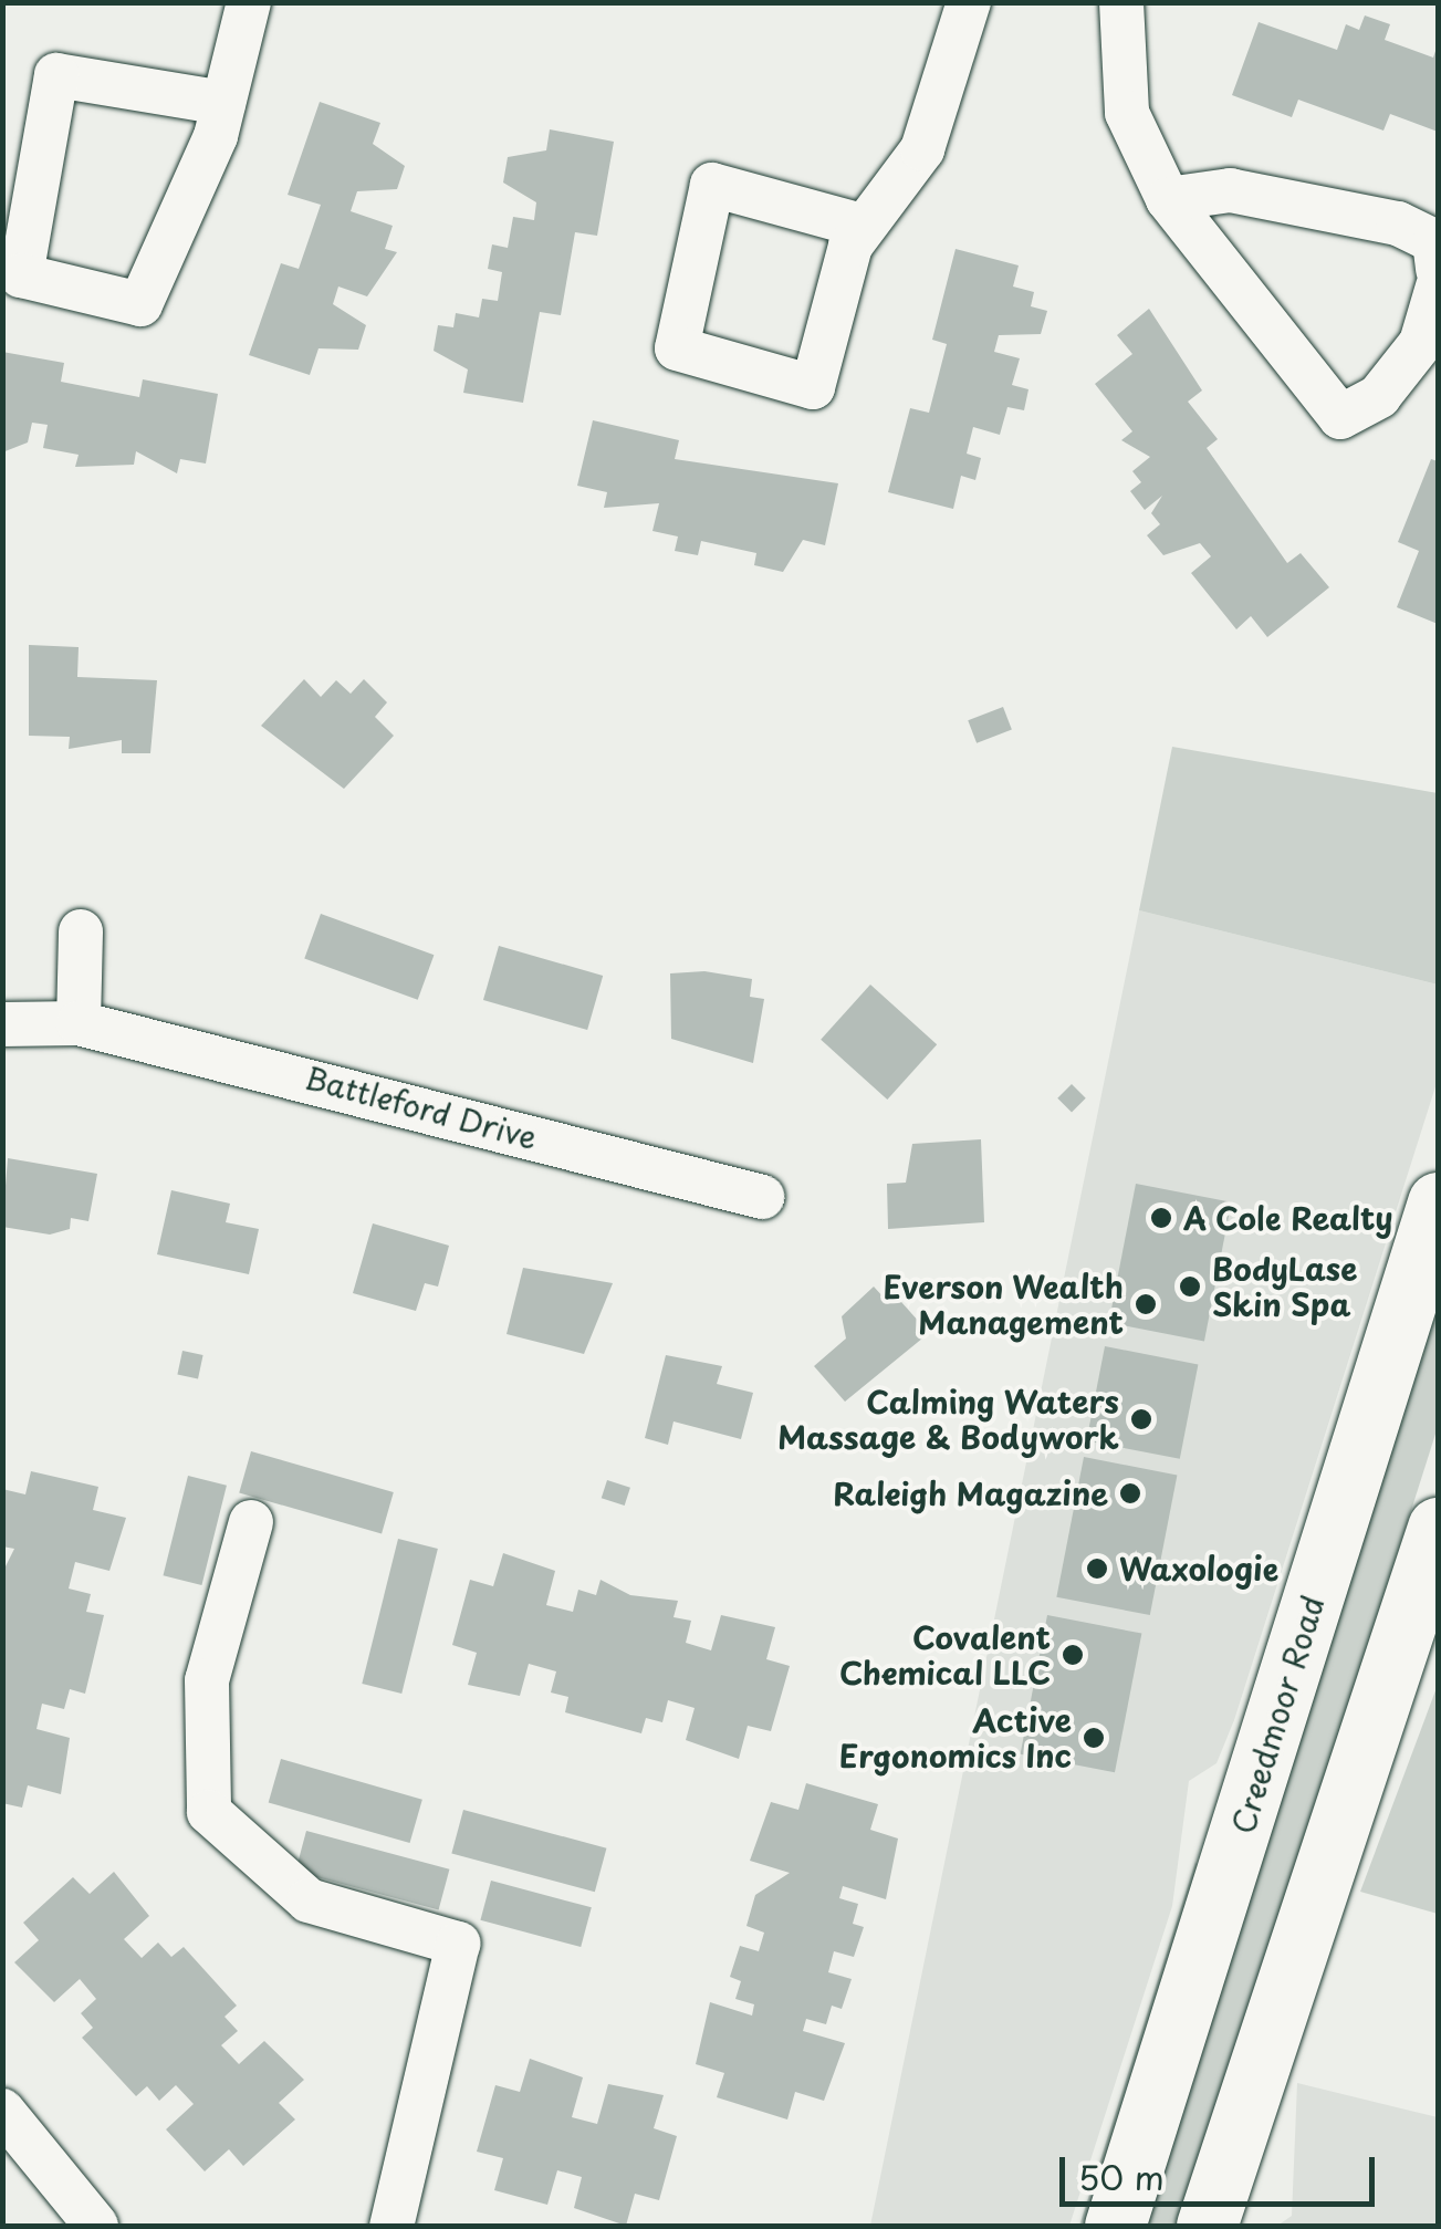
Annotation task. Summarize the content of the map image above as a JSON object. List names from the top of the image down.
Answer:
{
  "streets": {
    "main road": ["Creedmoor Road"],
    "street": ["Battleford Drive"]
  },
  "places": [
    "A Cole Realty",
    "BodyLase Skin Spa",
    "Everson Wealth Management",
    "Calming Waters Massage & Bodywork",
    "Raleigh Magazine",
    "Waxologie",
    "Covalent Chemical LLC",
    "Active Ergonomics Inc"
  ],
  "scale_bar": "50 m"
}
